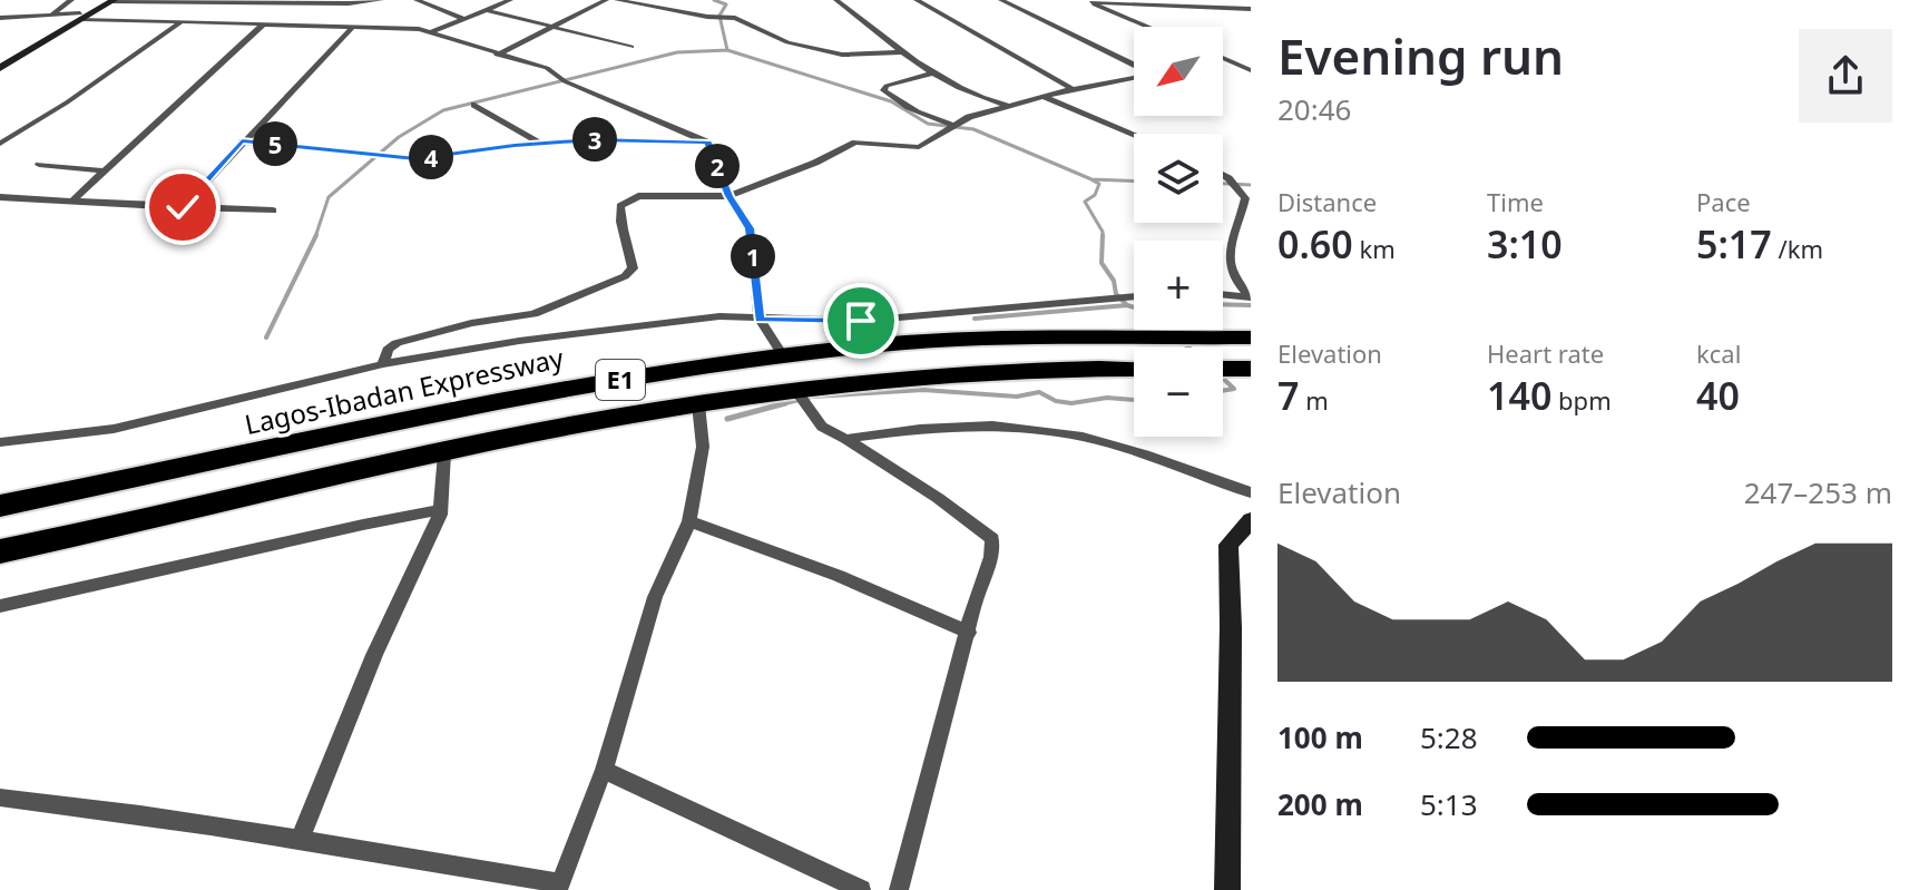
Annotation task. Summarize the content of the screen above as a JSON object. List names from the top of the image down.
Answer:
{
  "streets": {
    "highway": ["E1", "Lagos-Ibadan Expressway"]
  },
  "north": "bottom left",
  "page": {
    "heading": ["Evening run", "20:46"],
    "map_buttons": ["+", "−"],
    "pins": [
      "3",
      "5",
      "4",
      "2",
      "1"
    ],
    "stats": [
      ["Distance", "0.60 km"],
      ["Time", "3:10"],
      ["Pace", "5:17 /km"],
      ["Elevation", "7 m"],
      ["Heart rate", "140 bpm"],
      ["kcal", "40"]
    ],
    "chart": ["Elevation", "247–253 m"],
    "list": [
      {
        "name": "100 m",
        "note": "5:28"
      },
      {
        "name": "200 m",
        "note": "5:13"
      }
    ]
  }
}
